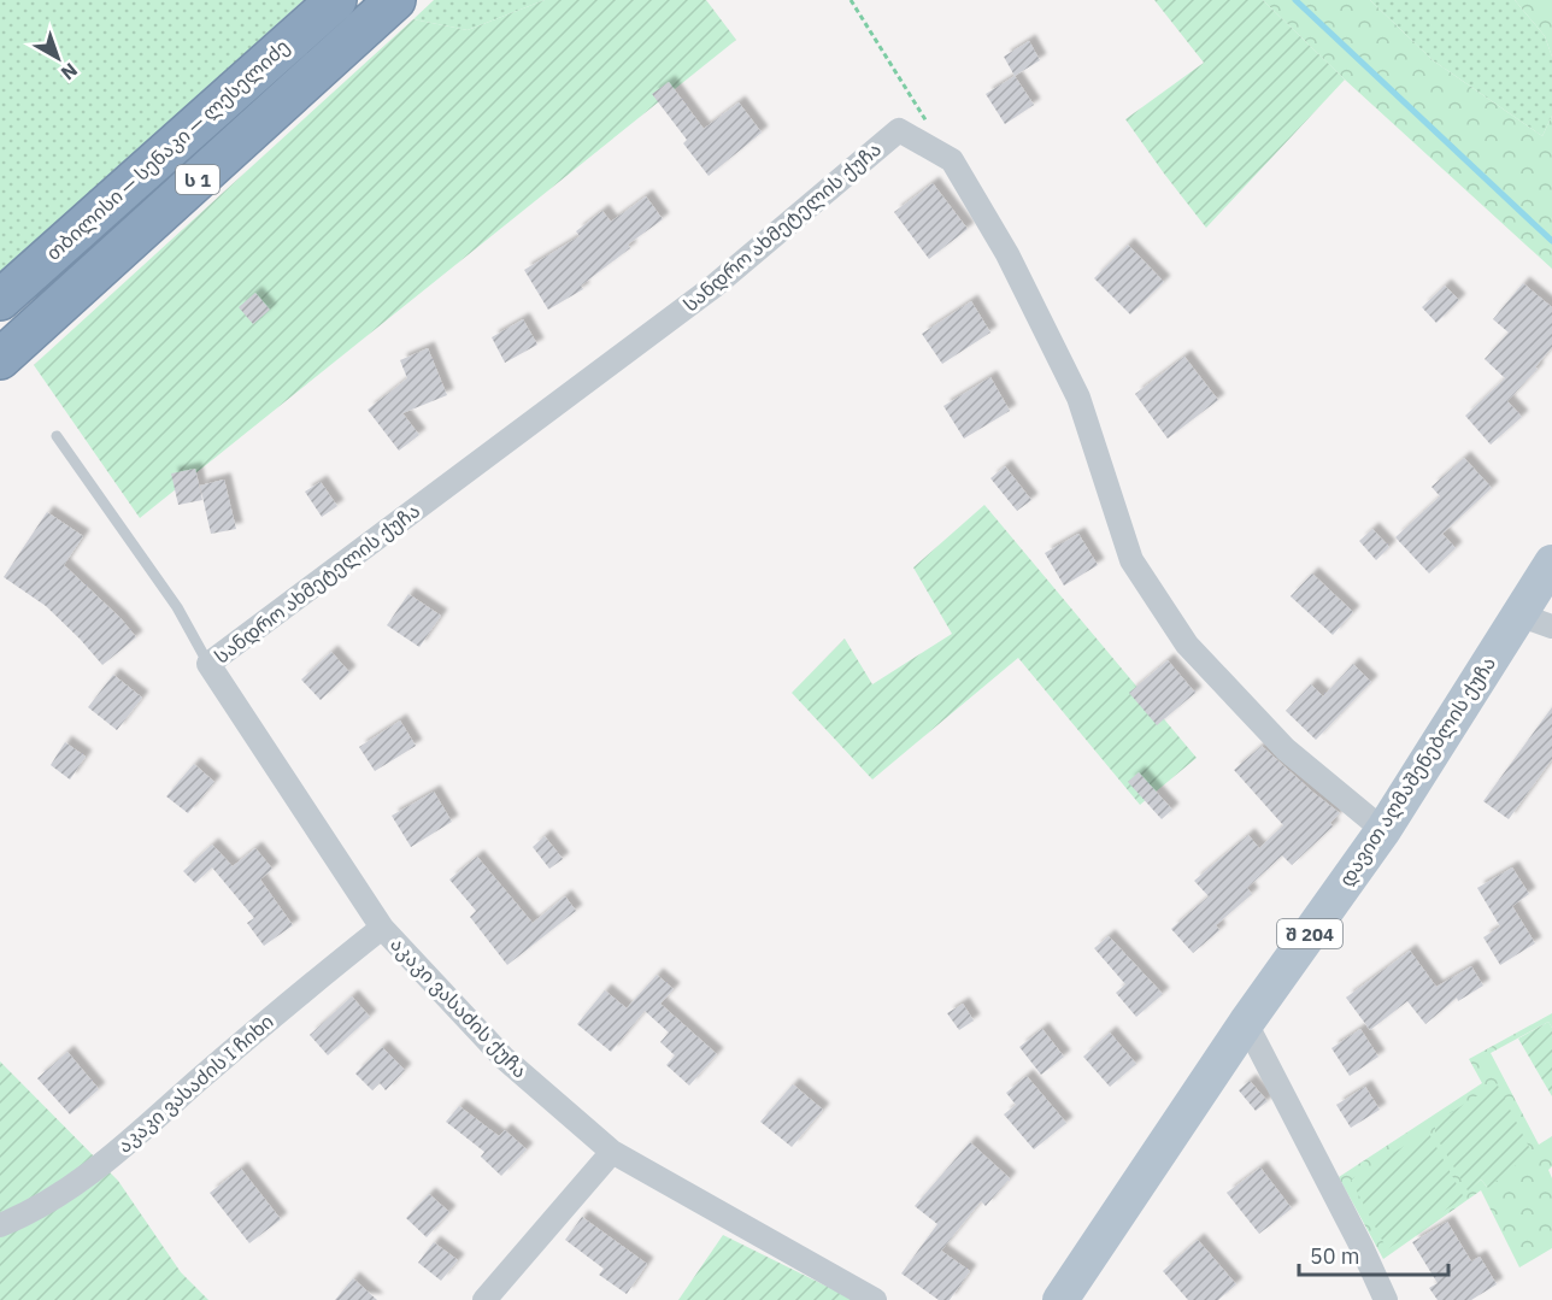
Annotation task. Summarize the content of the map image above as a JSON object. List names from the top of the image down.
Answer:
{
  "streets": {
    "highway": ["თბილისი — სენაკი — ლესელიძე", "ს 1"],
    "main road": ["დავით აღმაშენებლის ქუჩა", "შ 204"],
    "street": ["სანდრო ახმეტელის ქუჩა", "აკაკი ვასაძის ქუჩა", "აკაკი ვასაძის I ჩიხი"]
  },
  "crossings": [
    ["სანდრო ახმეტელის ქუჩა", "დავით აღმაშენებლის ქუჩა"],
    ["სანდრო ახმეტელის ქუჩა", "აკაკი ვასაძის ქუჩა"],
    ["აკაკი ვასაძის ქუჩა", "აკაკი ვასაძის I ჩიხი"]
  ],
  "scale_bar": "50 m",
  "north": "bottom right"
}
